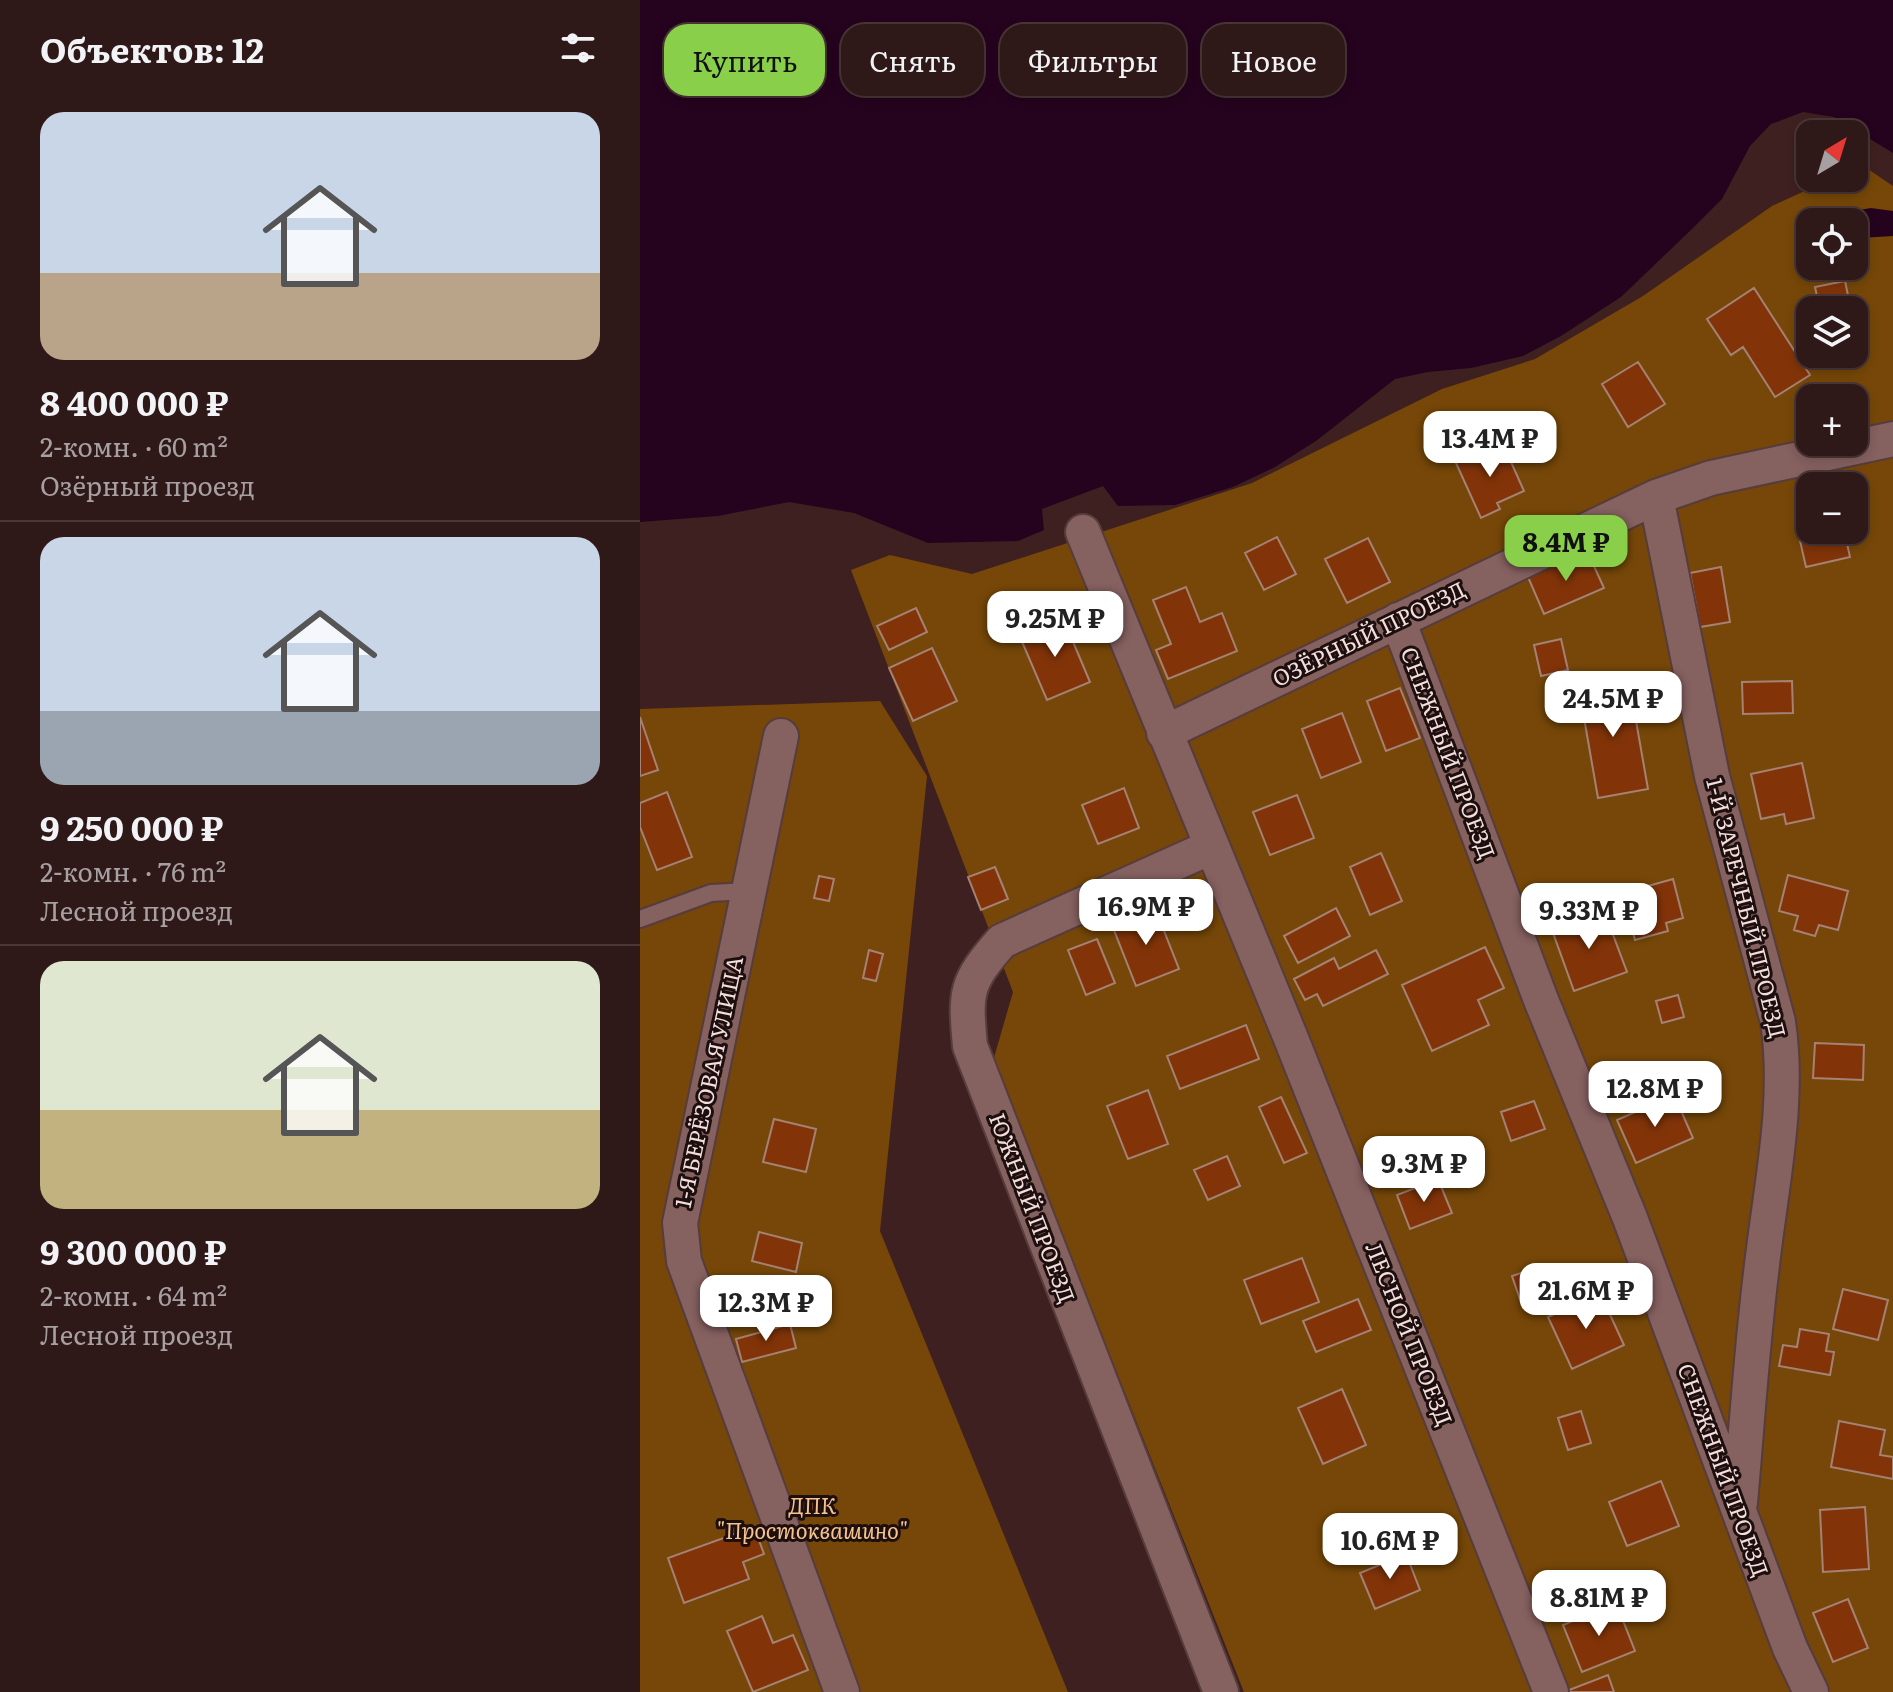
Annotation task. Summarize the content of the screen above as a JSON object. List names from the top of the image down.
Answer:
{
  "streets": {
    "street": [
      "ОЗЁРНЫЙ ПРОЕЗД",
      "СНЕЖНЫЙ ПРОЕЗД",
      "1-Й ЗАРЕЧНЫЙ ПРОЕЗД",
      "1-Я БЕРЁЗОВАЯ УЛИЦА",
      "ЮЖНЫЙ ПРОЕЗД",
      "ЛЕСНОЙ ПРОЕЗД"
    ]
  },
  "crossings": [
    ["ОЗЁРНЫЙ ПРОЕЗД", "СНЕЖНЫЙ ПРОЕЗД"],
    ["ОЗЁРНЫЙ ПРОЕЗД", "1-Й ЗАРЕЧНЫЙ ПРОЕЗД"],
    ["ОЗЁРНЫЙ ПРОЕЗД", "ЛЕСНОЙ ПРОЕЗД"],
    ["СНЕЖНЫЙ ПРОЕЗД", "1-Й ЗАРЕЧНЫЙ ПРОЕЗД"],
    ["ЮЖНЫЙ ПРОЕЗД", "ЛЕСНОЙ ПРОЕЗД"]
  ],
  "parks": ["ДПК \"Простоквашино\""],
  "north": "top right",
  "page": {
    "heading": "Объектов: 12",
    "chip": [
      "Купить",
      "Снять",
      "Фильтры",
      "Новое"
    ],
    "list": [
      {
        "name": "8 400 000 ₽",
        "note": "2-комн. · 60 m² · Озёрный проезд"
      },
      {
        "name": "9 250 000 ₽",
        "note": "2-комн. · 76 m² · Лесной проезд"
      },
      {
        "name": "9 300 000 ₽",
        "note": "2-комн. · 64 m² · Лесной проезд"
      }
    ],
    "map_buttons": ["+", "−"],
    "price": [
      "13.4M ₽",
      "8.4M ₽",
      "9.25M ₽",
      "24.5M ₽",
      "16.9M ₽",
      "9.33M ₽",
      "12.8M ₽",
      "9.3M ₽",
      "21.6M ₽",
      "12.3M ₽",
      "10.6M ₽",
      "8.81M ₽"
    ]
  }
}
